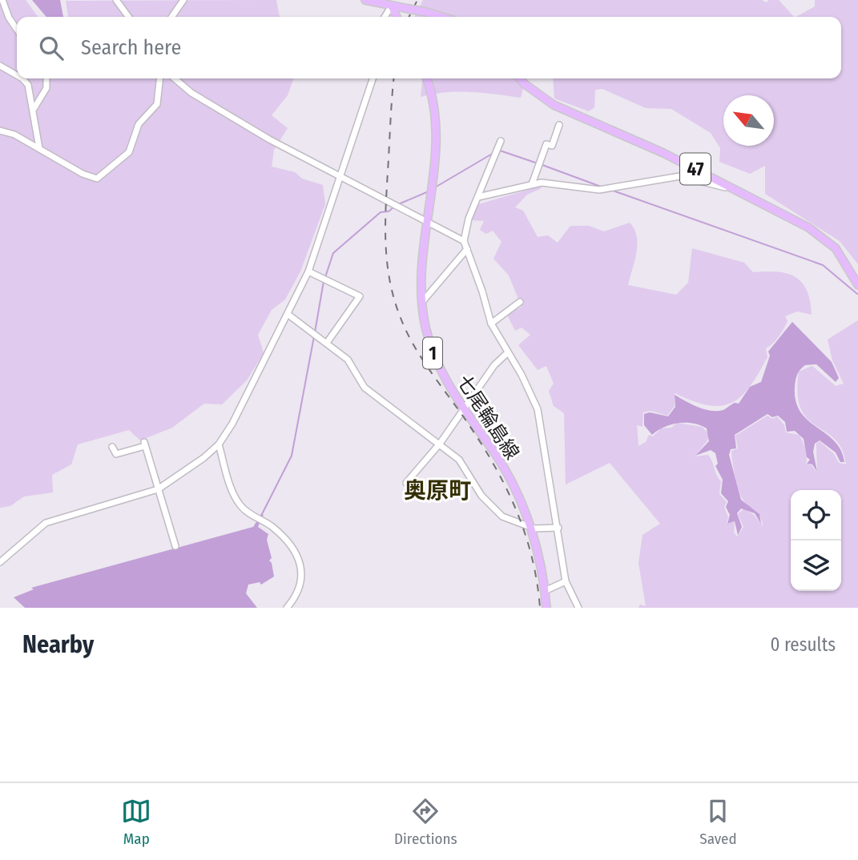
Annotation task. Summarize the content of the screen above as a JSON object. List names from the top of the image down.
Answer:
{
  "streets": {
    "main road": ["47", "1", "七尾輪島線"]
  },
  "districts": ["奥原町"],
  "north": "top left",
  "page": {
    "search": "Search here",
    "heading": ["Nearby", "0 results"],
    "nav": ["Map", "Directions", "Saved"]
  }
}
